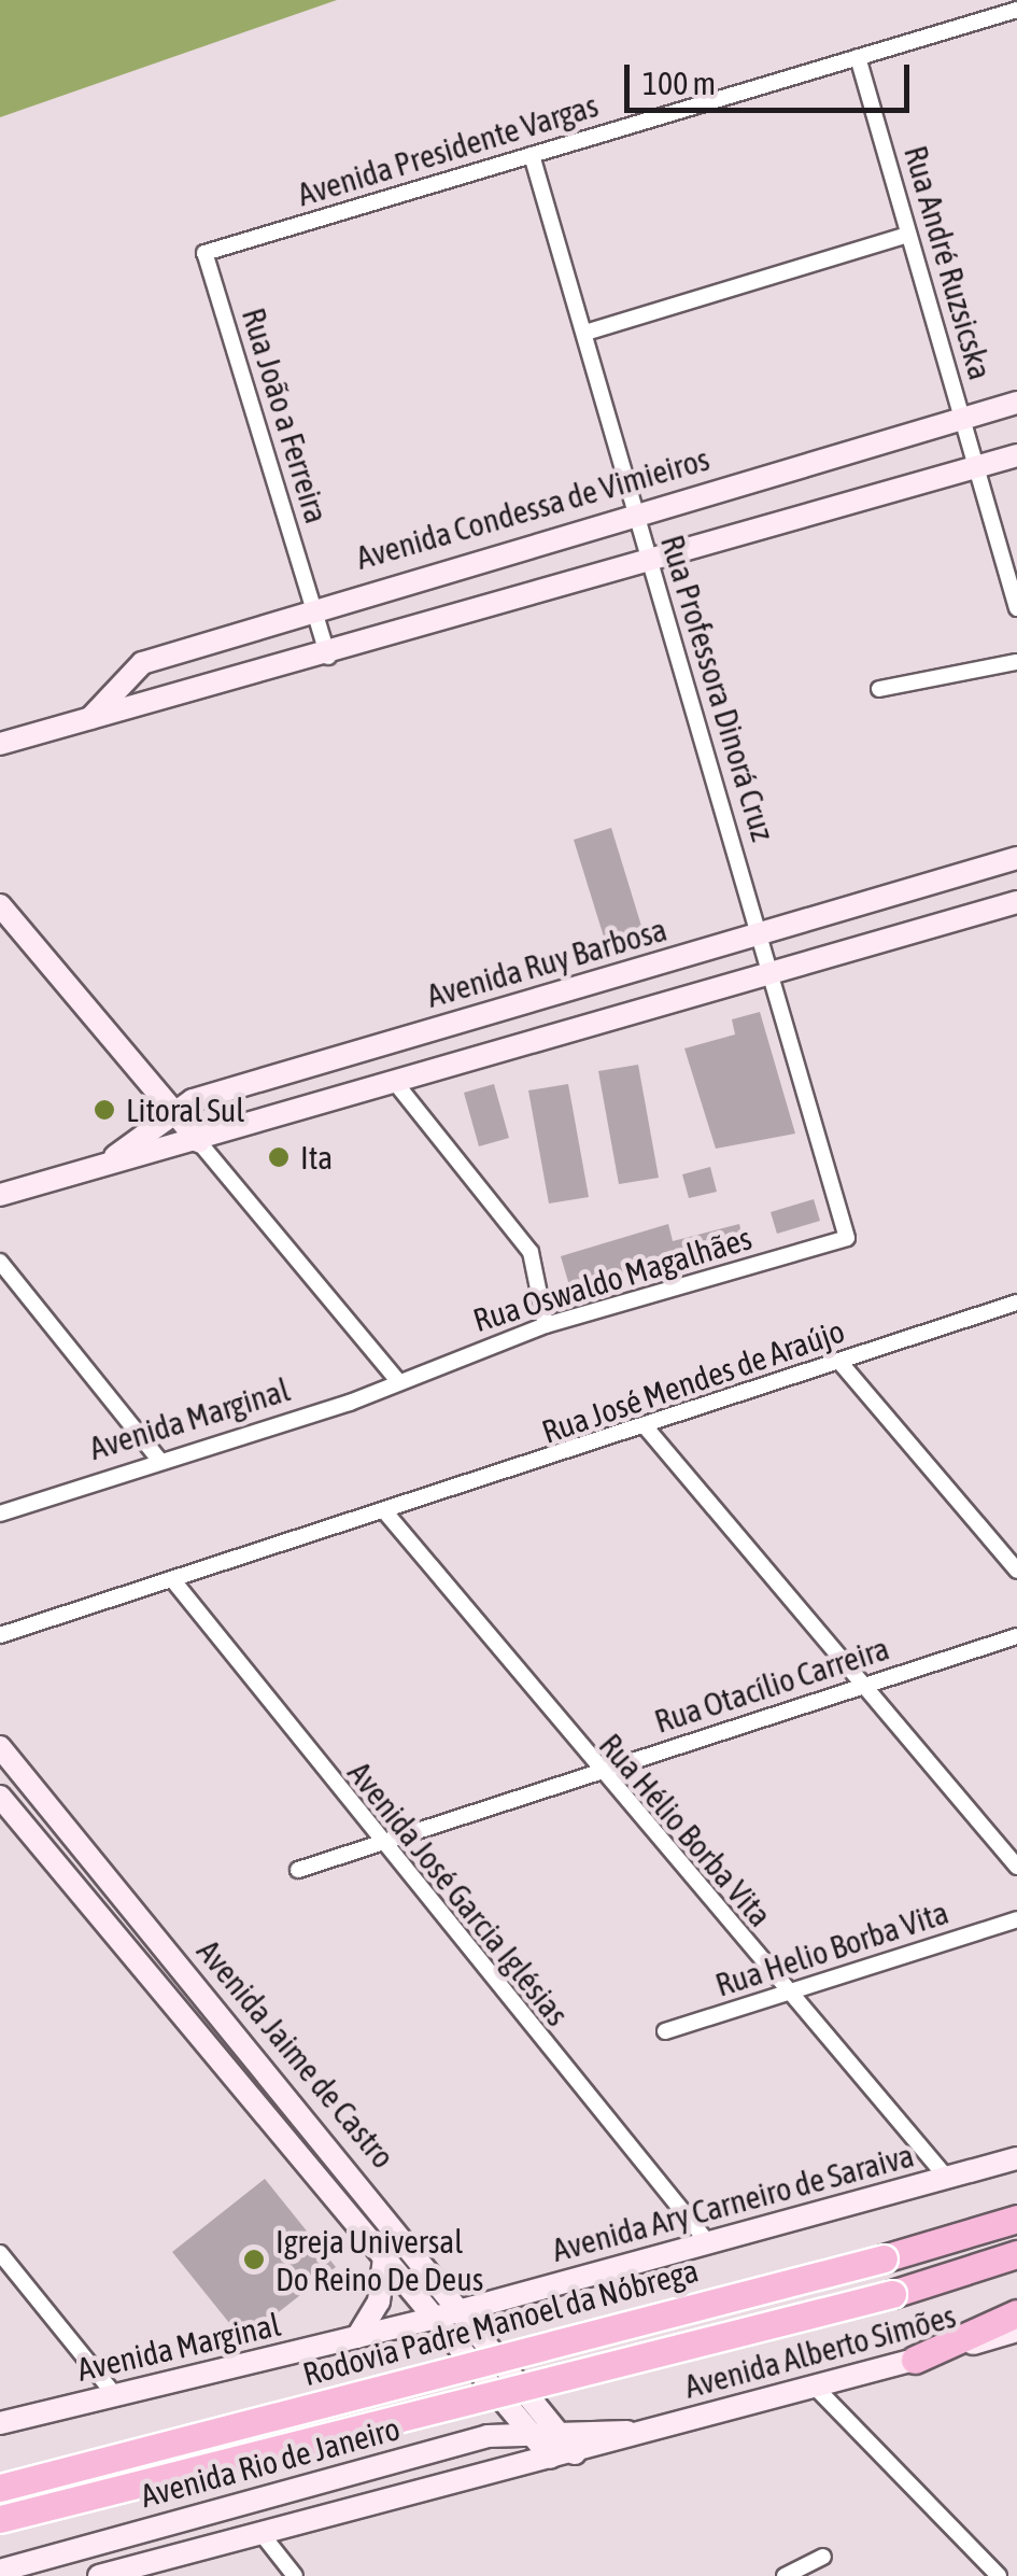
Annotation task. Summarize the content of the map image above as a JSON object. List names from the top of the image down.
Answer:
{
  "streets": {
    "highway": ["Rodovia Padre Manoel da Nóbrega"],
    "street": [
      "Avenida Presidente Vargas",
      "Rua André Ruzsicska",
      "Rua João a Ferreira",
      "Avenida Condessa de Vimieiros",
      "Rua Professora Dinorá Cruz",
      "Avenida Ruy Barbosa",
      "Rua Oswaldo Magalhães",
      "Rua José Mendes de Araújo",
      "Avenida Marginal",
      "Rua Otacílio Carreira",
      "Rua Hélio Borba Vita",
      "Avenida José Garcia Iglésias",
      "Rua Helio Borba Vita",
      "Avenida Jaime de Castro",
      "Avenida Ary Carneiro de Saraiva",
      "Avenida Alberto Simões",
      "Avenida Rio de Janeiro"
    ]
  },
  "crossings": [
    ["Avenida Presidente Vargas", "Rua André Ruzsicska"],
    ["Avenida Presidente Vargas", "Rua João a Ferreira"],
    ["Avenida Presidente Vargas", "Rua Professora Dinorá Cruz"],
    ["Rua André Ruzsicska", "Avenida Condessa de Vimieiros"],
    ["Rua João a Ferreira", "Avenida Condessa de Vimieiros"],
    ["Avenida Condessa de Vimieiros", "Rua Professora Dinorá Cruz"],
    ["Rua Professora Dinorá Cruz", "Avenida Ruy Barbosa"],
    ["Rua Professora Dinorá Cruz", "Rua Oswaldo Magalhães"],
    ["Rua Oswaldo Magalhães", "Avenida Marginal"],
    ["Rua José Mendes de Araújo", "Rua Hélio Borba Vita"],
    ["Rua José Mendes de Araújo", "Avenida José Garcia Iglésias"],
    ["Avenida Marginal", "Avenida Jaime de Castro"],
    ["Avenida Marginal", "Avenida Ary Carneiro de Saraiva"],
    ["Rua Otacílio Carreira", "Rua Hélio Borba Vita"],
    ["Rua Otacílio Carreira", "Avenida José Garcia Iglésias"],
    ["Rua Hélio Borba Vita", "Rua Helio Borba Vita"],
    ["Rua Hélio Borba Vita", "Avenida Ary Carneiro de Saraiva"],
    ["Avenida José Garcia Iglésias", "Avenida Ary Carneiro de Saraiva"],
    ["Avenida Jaime de Castro", "Avenida Ary Carneiro de Saraiva"],
    ["Avenida Jaime de Castro", "Avenida Alberto Simões"],
    ["Avenida Jaime de Castro", "Avenida Rio de Janeiro"],
    ["Avenida Alberto Simões", "Avenida Rio de Janeiro"]
  ],
  "places": ["Litoral Sul", "Ita", "Igreja Universal Do Reino De Deus"],
  "scale_bar": "100 m"
}
